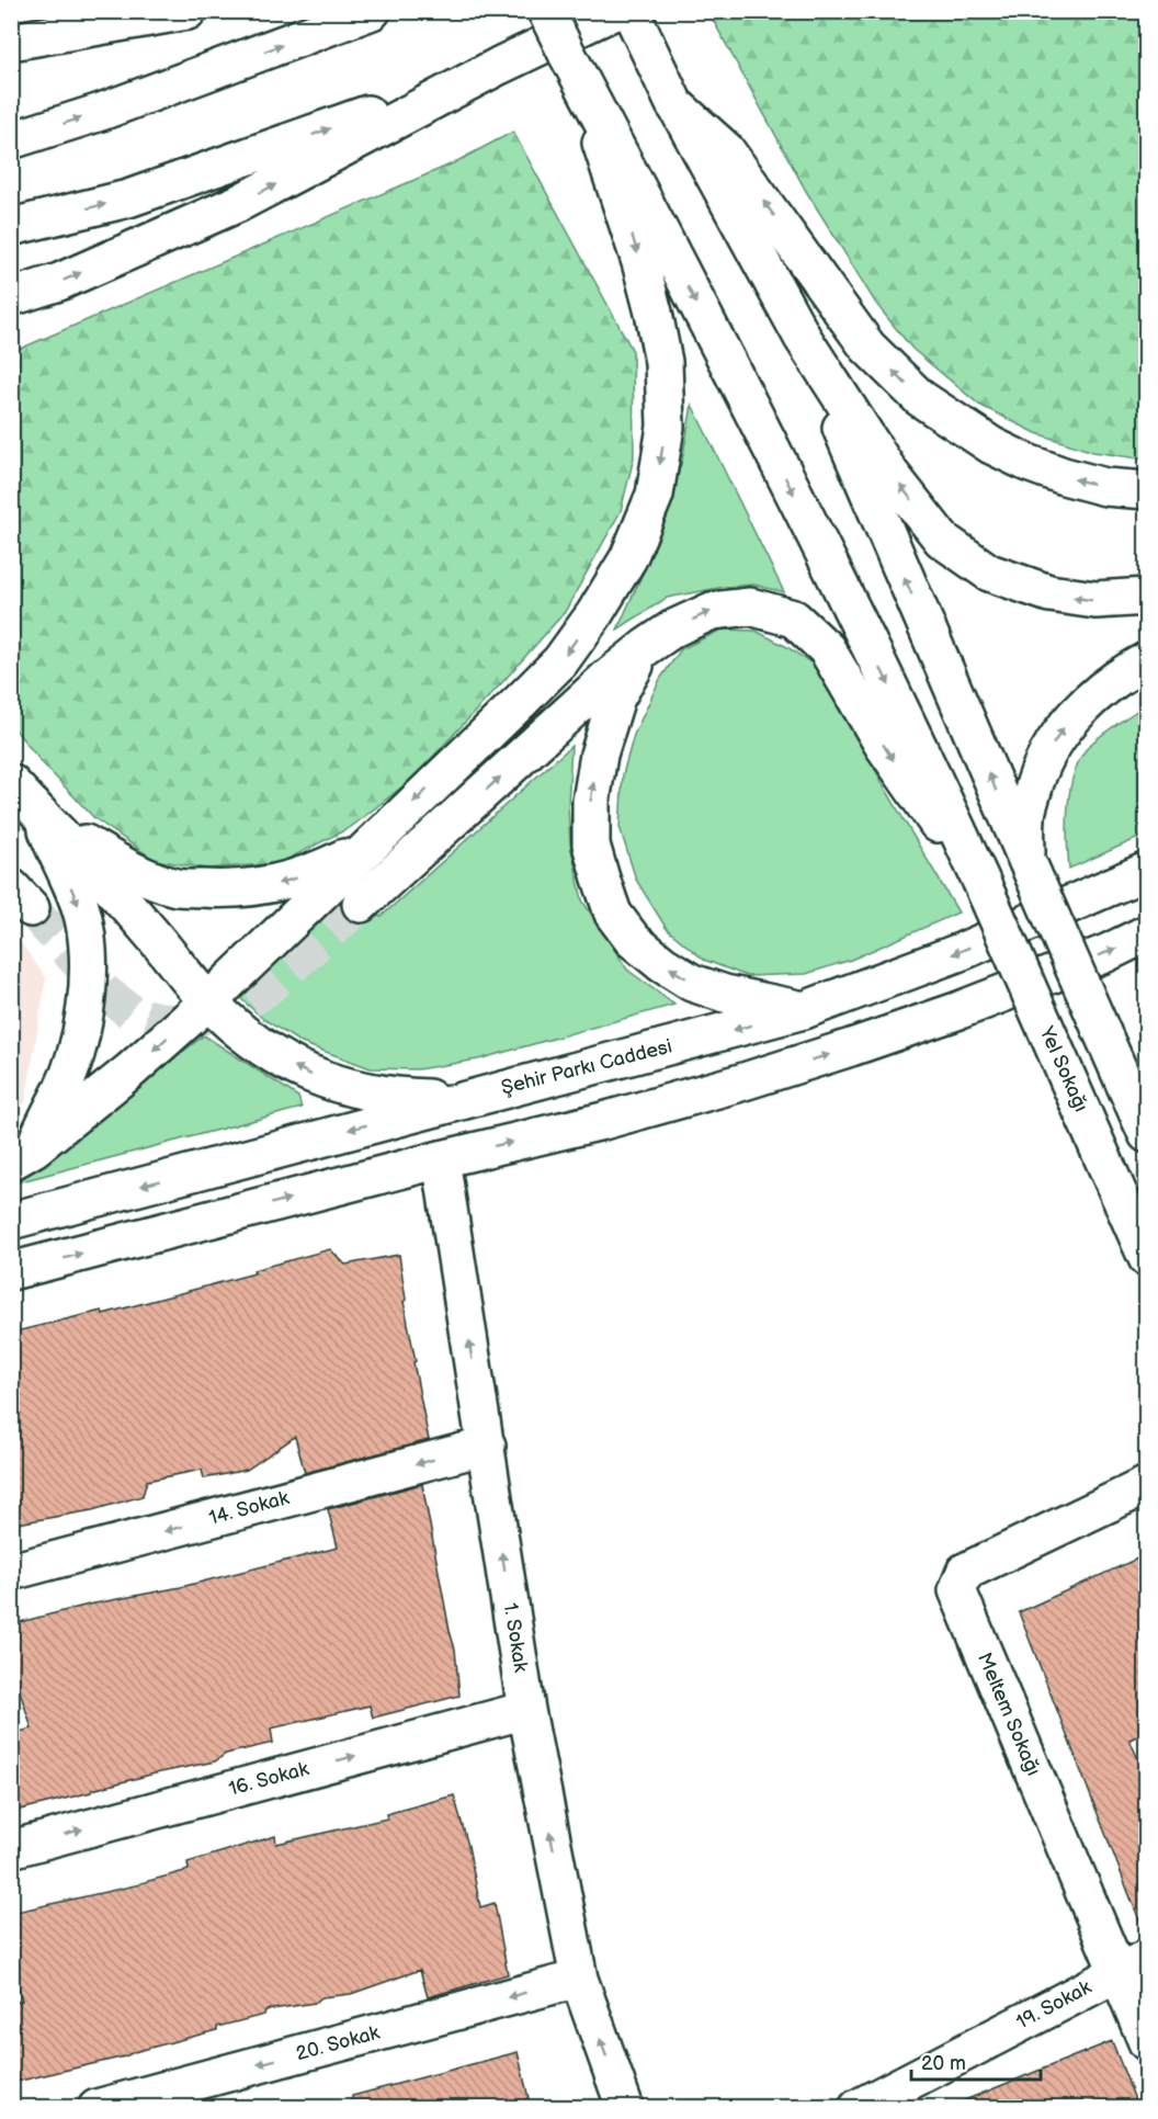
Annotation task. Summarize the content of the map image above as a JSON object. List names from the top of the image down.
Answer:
{
  "streets": {
    "main road": [
      "Şehir Parkı Caddesi",
      "Yel Sokağı",
      "14. Sokak",
      "1. Sokak",
      "Meltem Sokağı",
      "16. Sokak",
      "19. Sokak",
      "20. Sokak"
    ]
  },
  "crossings": [
    ["14. Sokak", "1. Sokak"],
    ["1. Sokak", "16. Sokak"],
    ["1. Sokak", "20. Sokak"],
    ["Meltem Sokağı", "19. Sokak"]
  ],
  "one_way": ["1. Sokak", "16. Sokak", "20. Sokak"],
  "scale_bar": "20 m"
}
